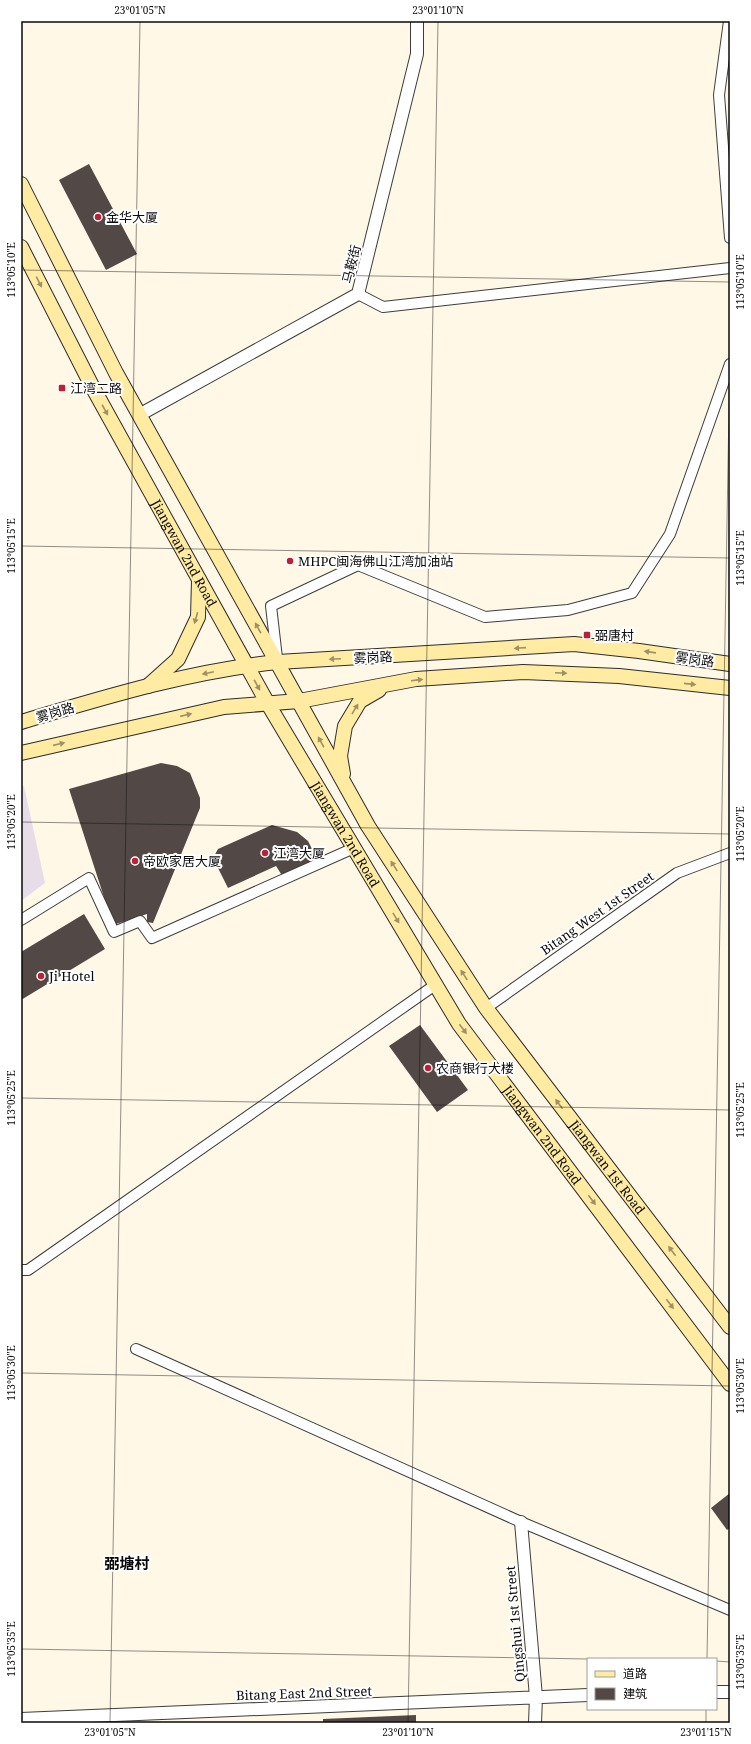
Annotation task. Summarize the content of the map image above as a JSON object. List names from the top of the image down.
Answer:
{
  "streets": {
    "main road": ["Jiangwan 2nd Road", "雾岗路", "Jiangwan 1st Road"],
    "street": [
      "马鞍街",
      "Bitang West 1st Street",
      "Qingshui 1st Street",
      "Bitang East 2nd Street"
    ]
  },
  "crossings": [
    ["马鞍街", "Jiangwan 2nd Road"],
    ["Jiangwan 2nd Road", "雾岗路"],
    ["Jiangwan 2nd Road", "Bitang West 1st Street"],
    ["Jiangwan 2nd Road", "Jiangwan 1st Road"],
    ["Bitang West 1st Street", "Jiangwan 1st Road"],
    ["Qingshui 1st Street", "Bitang East 2nd Street"]
  ],
  "one_way": ["Jiangwan 1st Road"],
  "districts": ["弼塘村"],
  "places": {
    "other": [
      "金华大厦",
      "MHPC闽海佛山江湾加油站",
      "江湾大厦",
      "帝欧家居大厦",
      "Ji Hotel",
      "农商银行大楼"
    ],
    "transit": ["江湾二路", "弼唐村"]
  },
  "legend": ["道路", "建筑"],
  "coordinates": [
    "23°01'05\"N",
    "23°01'10\"N",
    "113°05'10\"E",
    "113°05'15\"E",
    "113°05'20\"E",
    "113°05'25\"E",
    "113°05'30\"E",
    "113°05'35\"E",
    "23°01'15\"N"
  ]
}
